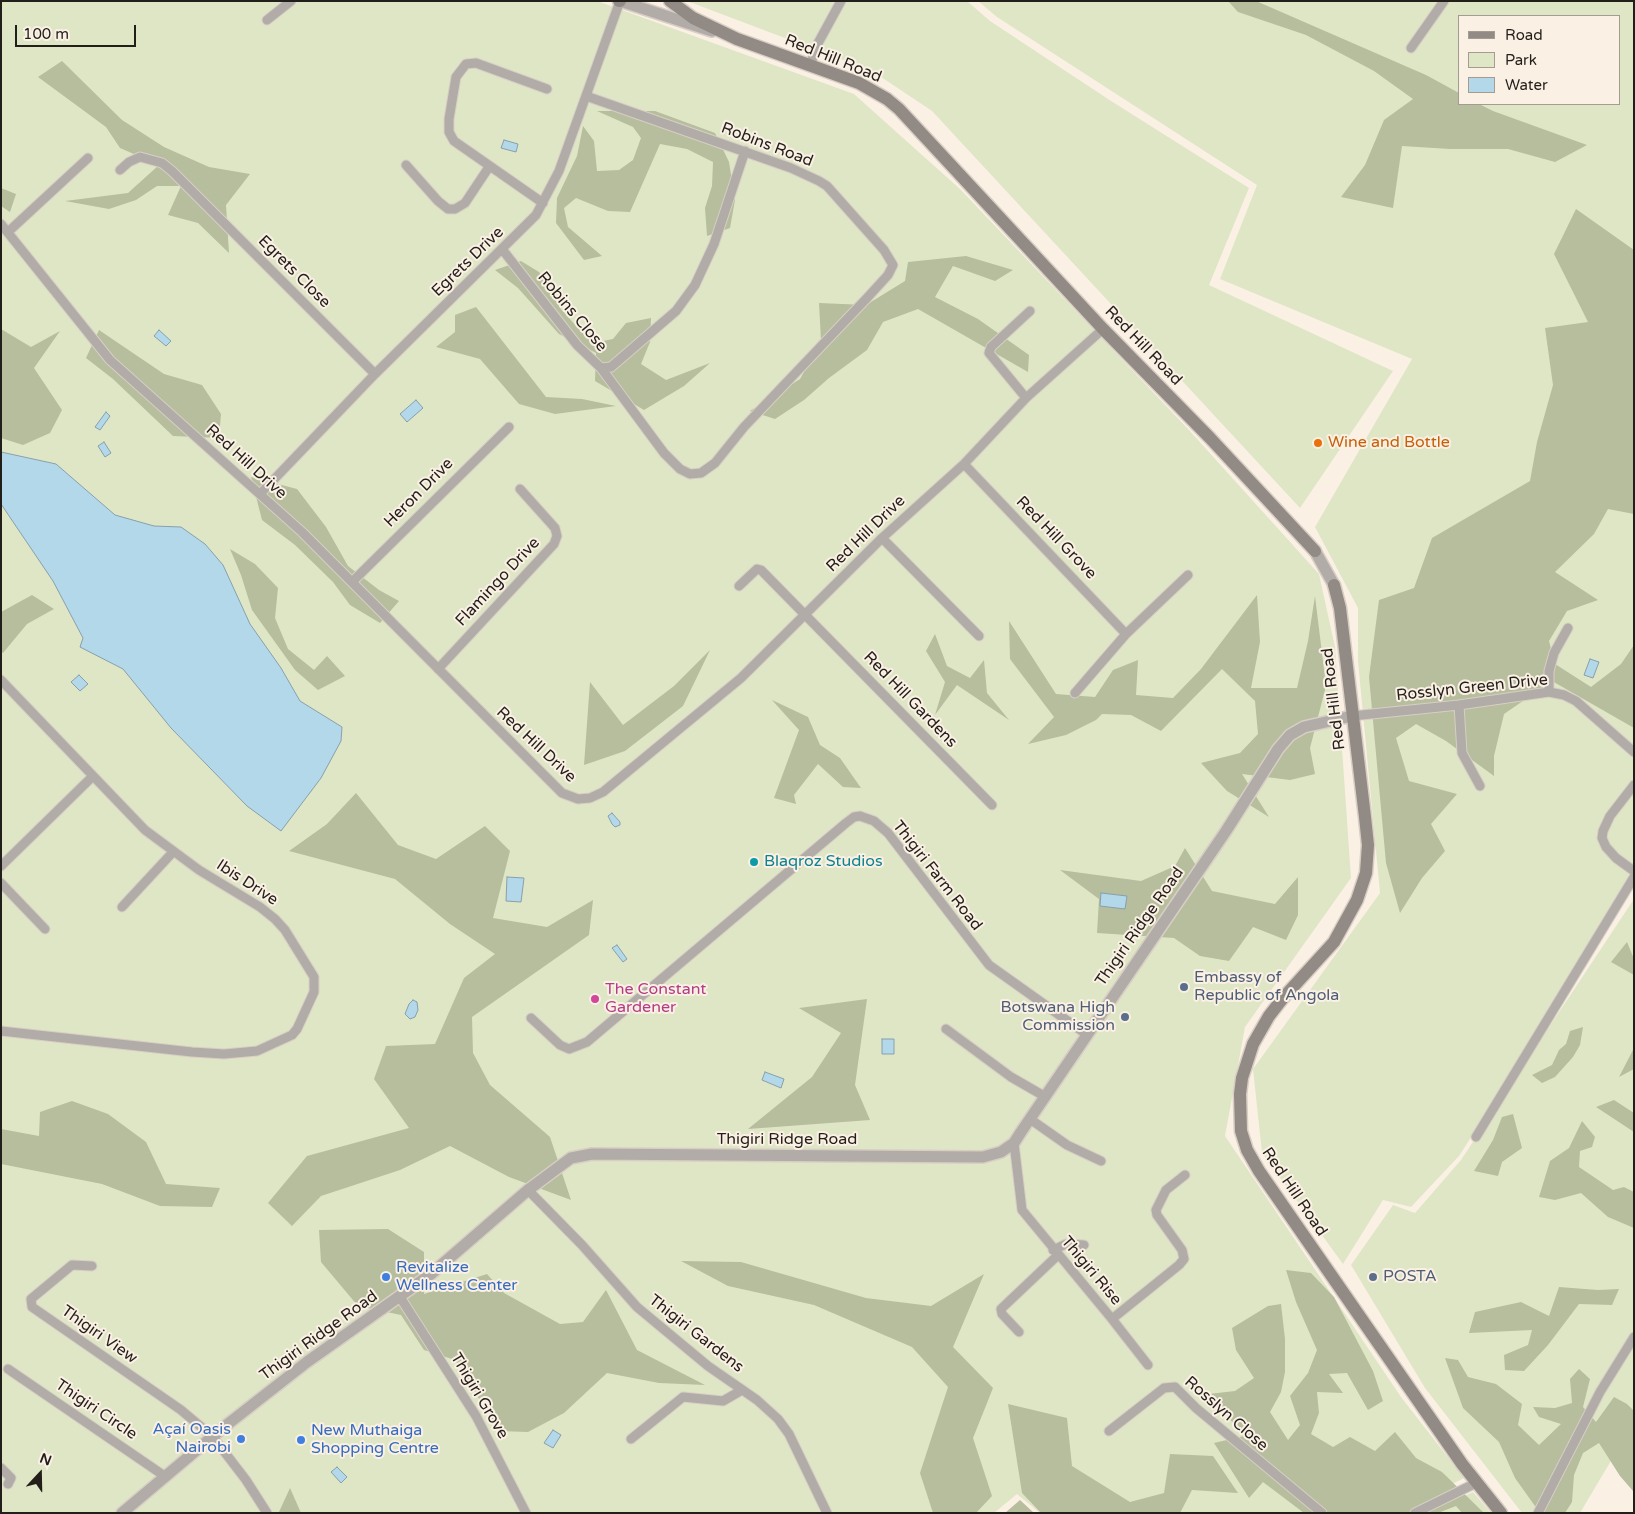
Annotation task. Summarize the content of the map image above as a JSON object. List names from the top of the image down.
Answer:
{
  "streets": {
    "main road": ["Red Hill Road"],
    "street": [
      "Robins Road",
      "Egrets Drive",
      "Egrets Close",
      "Robins Close",
      "Red Hill Drive",
      "Heron Drive",
      "Red Hill Grove",
      "Flamingo Drive",
      "Rosslyn Green Drive",
      "Red Hill Gardens",
      "Thigiri Farm Road",
      "Ibis Drive",
      "Thigiri Ridge Road",
      "Thigiri Rise",
      "Thigiri Gardens",
      "Thigiri View",
      "Thigiri Grove",
      "Thigiri Circle",
      "Rosslyn Close"
    ]
  },
  "crossings": [
    ["Red Hill Road", "Egrets Drive"],
    ["Red Hill Road", "Red Hill Drive"],
    ["Red Hill Road", "Rosslyn Green Drive"],
    ["Red Hill Road", "Thigiri Ridge Road"],
    ["Robins Road", "Egrets Drive"],
    ["Robins Road", "Robins Close"],
    ["Egrets Drive", "Egrets Close"],
    ["Egrets Drive", "Robins Close"],
    ["Egrets Drive", "Red Hill Drive"],
    ["Red Hill Drive", "Heron Drive"],
    ["Red Hill Drive", "Red Hill Grove"],
    ["Red Hill Drive", "Flamingo Drive"],
    ["Red Hill Drive", "Red Hill Gardens"],
    ["Rosslyn Green Drive", "Thigiri Ridge Road"],
    ["Thigiri Farm Road", "Thigiri Ridge Road"],
    ["Thigiri Ridge Road", "Thigiri Rise"],
    ["Thigiri Ridge Road", "Thigiri Gardens"],
    ["Thigiri Ridge Road", "Thigiri View"],
    ["Thigiri Ridge Road", "Thigiri Grove"],
    ["Thigiri Ridge Road", "Thigiri Circle"]
  ],
  "places": [
    "Wine and Bottle",
    "Blaqroz Studios",
    "Embassy of Republic of Angola",
    "The Constant Gardener",
    "Botswana High Commission",
    "Revitalize Wellness Center",
    "POSTA",
    "Açaí Oasis Nairobi",
    "New Muthaiga Shopping Centre"
  ],
  "legend": ["Road", "Park", "Water"],
  "scale_bar": "100 m",
  "north": "top"
}
